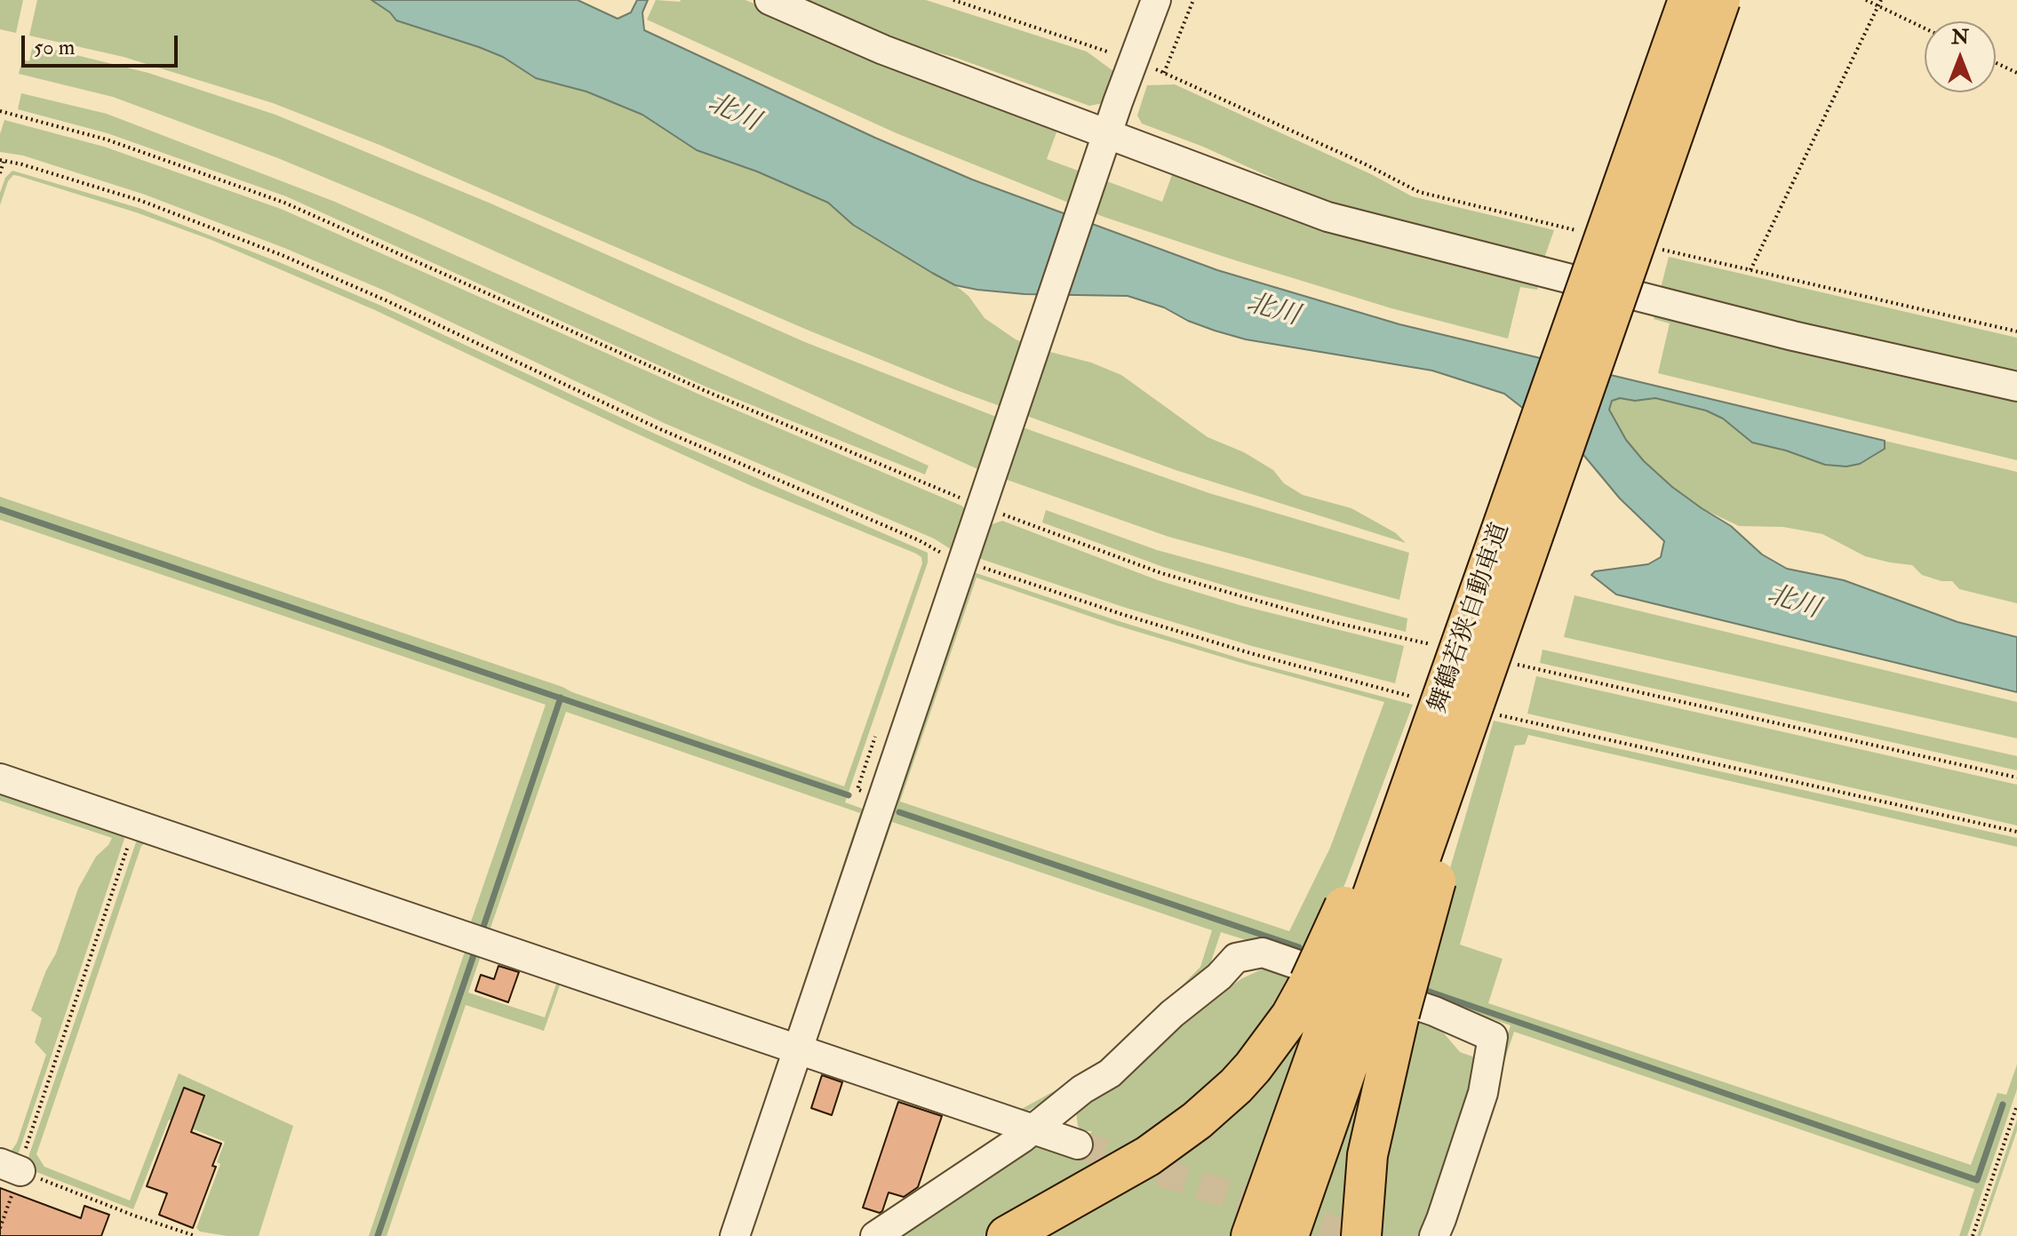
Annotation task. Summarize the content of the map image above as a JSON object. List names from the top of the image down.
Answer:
{
  "streets": {
    "highway": ["舞鶴若狭自動車道"]
  },
  "water": ["北川"],
  "scale_bar": "50 m",
  "north": "top"
}
